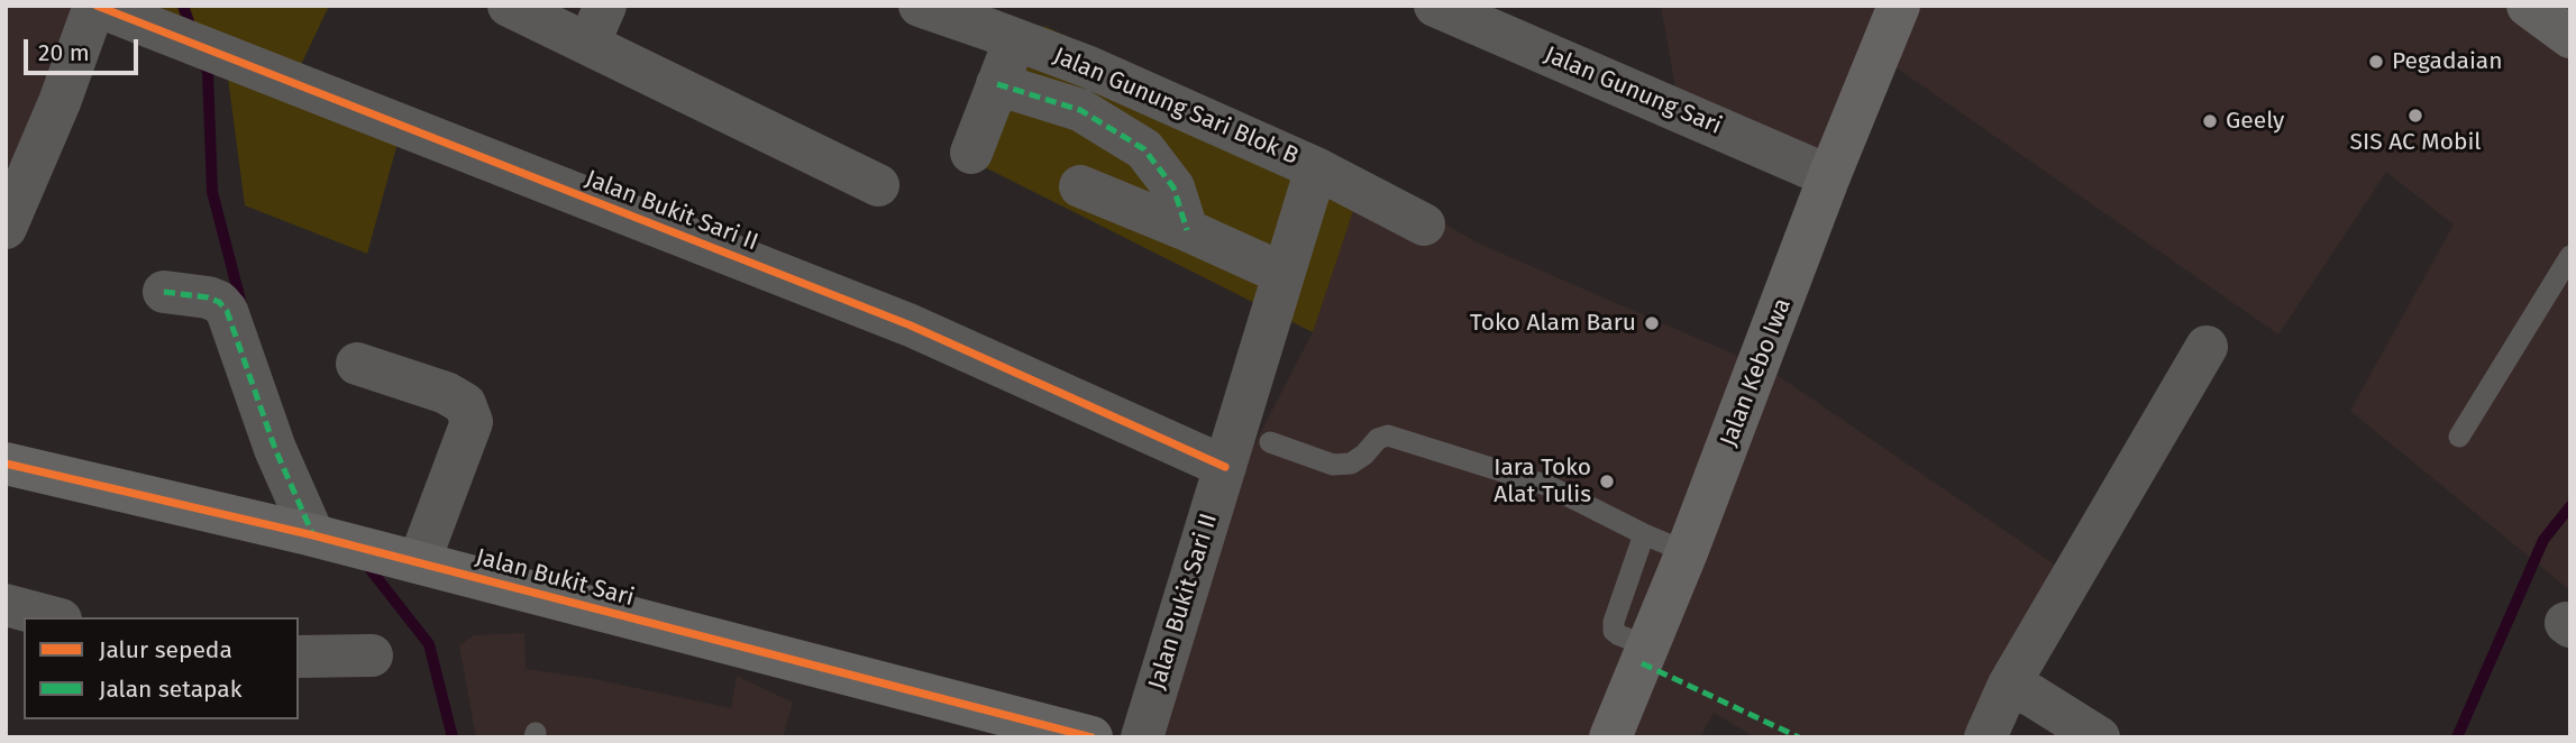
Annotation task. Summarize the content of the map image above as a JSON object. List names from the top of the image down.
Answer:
{
  "streets": {
    "street": [
      "Jalan Gunung Sari",
      "Jalan Gunung Sari Blok B",
      "Jalan Bukit Sari II",
      "Jalan Kebo Iwa",
      "Jalan Bukit Sari"
    ]
  },
  "crossings": [
    ["Jalan Gunung Sari", "Jalan Kebo Iwa"],
    ["Jalan Gunung Sari Blok B", "Jalan Bukit Sari II"]
  ],
  "places": [
    "Pegadaian",
    "SIS AC Mobil",
    "Geely",
    "Toko Alam Baru",
    "Iara Toko Alat Tulis"
  ],
  "legend": ["Jalur sepeda", "Jalan setapak"],
  "scale_bar": "20 m"
}
